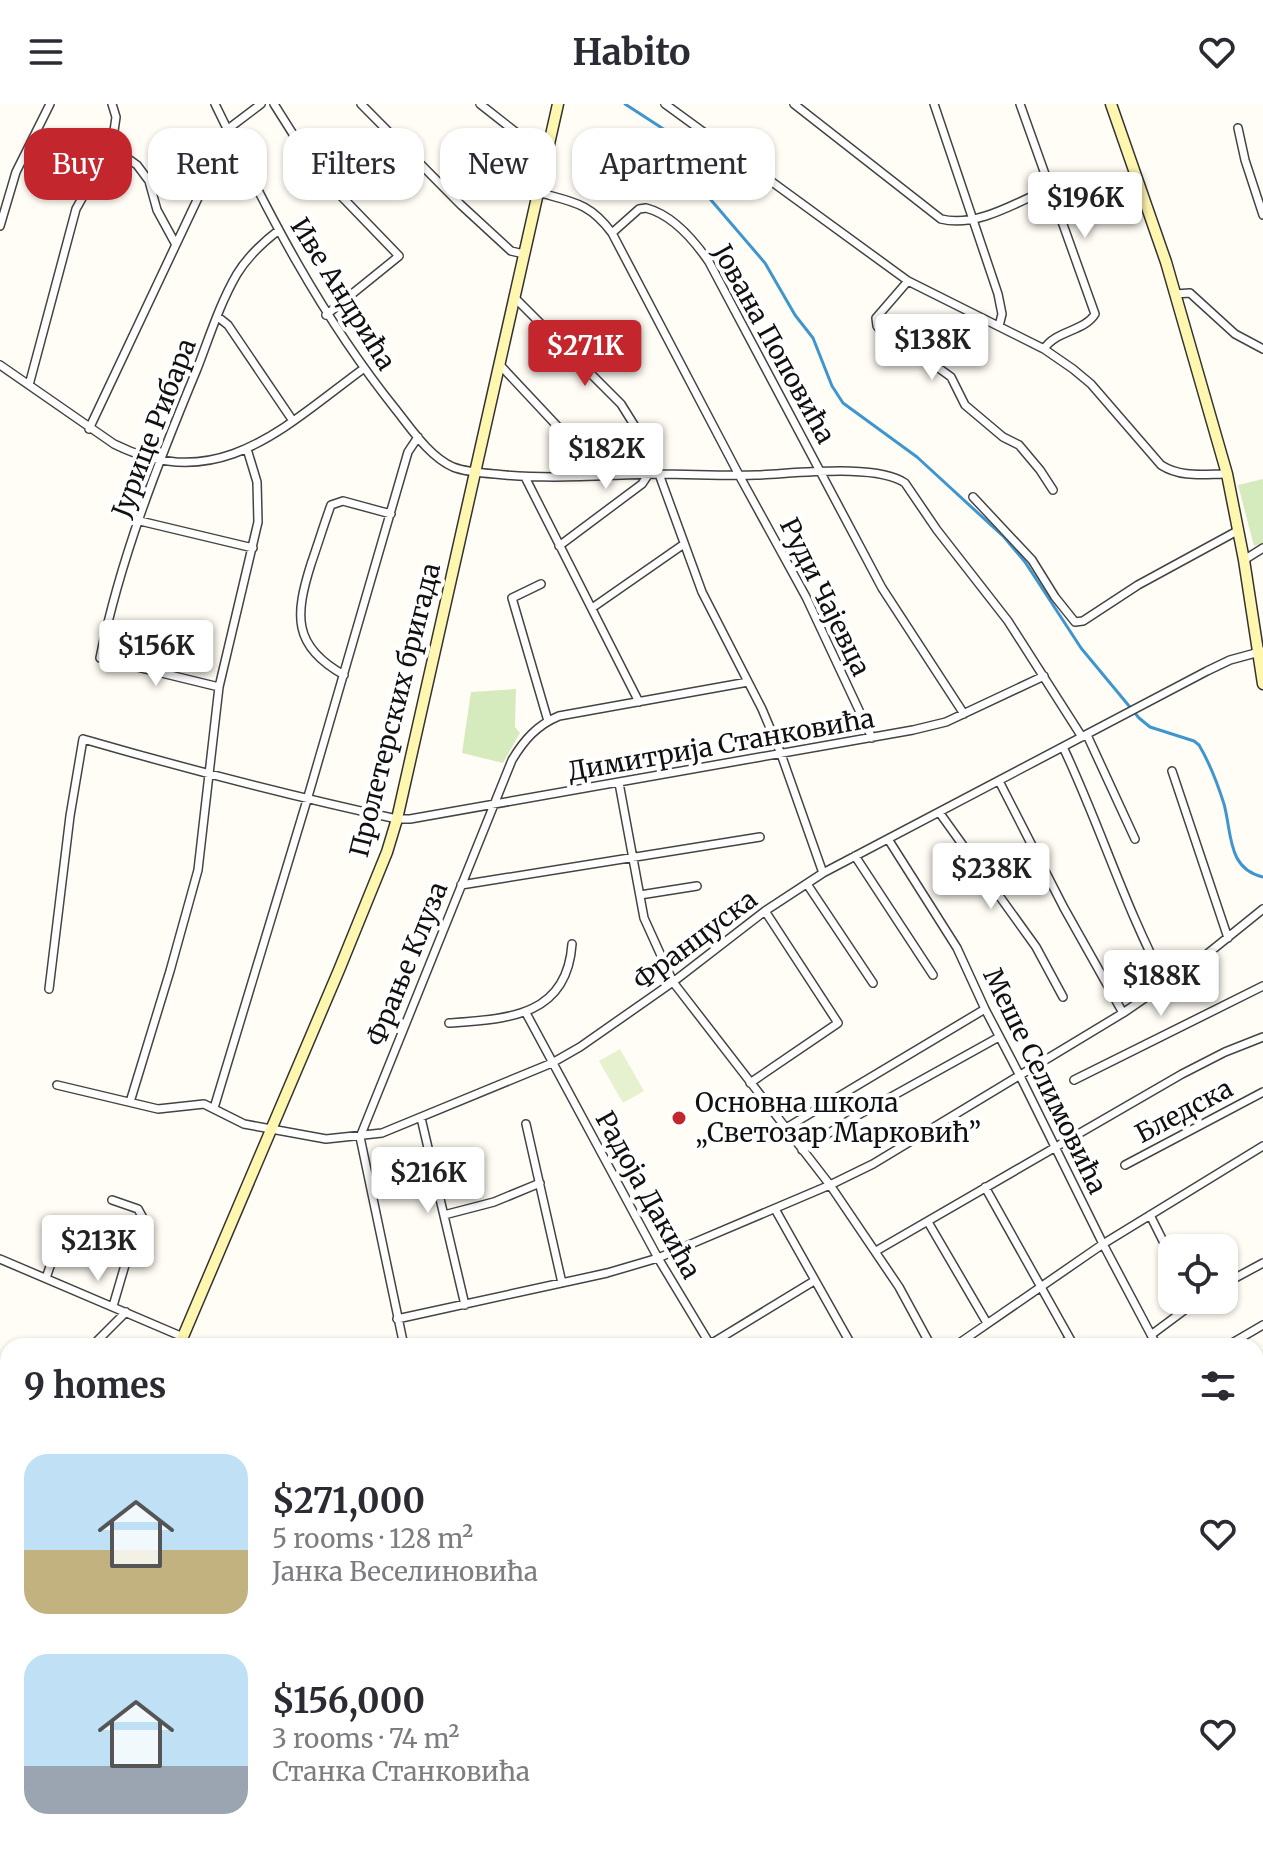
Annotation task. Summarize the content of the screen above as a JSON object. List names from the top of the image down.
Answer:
{
  "streets": {
    "street": [
      "Иве Андрића",
      "Јована Поповића",
      "Јурице Рибара",
      "Руди Чајевца",
      "Пролетерских бригада",
      "Димитрија Станковића",
      "Француска",
      "Фрање Клуза",
      "Меше Селимовића",
      "Бледска",
      "Радоја Дакића"
    ]
  },
  "crossings": [
    ["Иве Андрића", "Јована Поповића"],
    ["Иве Андрића", "Јурице Рибара"],
    ["Иве Андрића", "Руди Чајевца"],
    ["Иве Андрића", "Пролетерских бригада"],
    ["Иве Андрића", "Димитрија Станковића"],
    ["Јована Поповића", "Руди Чајевца"],
    ["Руди Чајевца", "Димитрија Станковића"],
    ["Пролетерских бригада", "Димитрија Станковића"],
    ["Пролетерских бригада", "Француска"],
    ["Димитрија Станковића", "Фрање Клуза"],
    ["Француска", "Фрање Клуза"],
    ["Француска", "Меше Селимовића"],
    ["Француска", "Радоја Дакића"]
  ],
  "places": ["Основна школа „Светозар Марковић”"],
  "page": {
    "header": "Habito",
    "chip": [
      "Buy",
      "Rent",
      "Filters",
      "New",
      "Apartment"
    ],
    "price": [
      "$196K",
      "$138K",
      "$271K",
      "$182K",
      "$156K",
      "$238K",
      "$188K",
      "$216K",
      "$213K"
    ],
    "heading": "9 homes",
    "list": [
      {
        "name": "$271,000",
        "note": "5 rooms · 128 m² · Јанка Веселиновића"
      },
      {
        "name": "$156,000",
        "note": "3 rooms · 74 m² · Станка Станковића"
      }
    ]
  }
}
